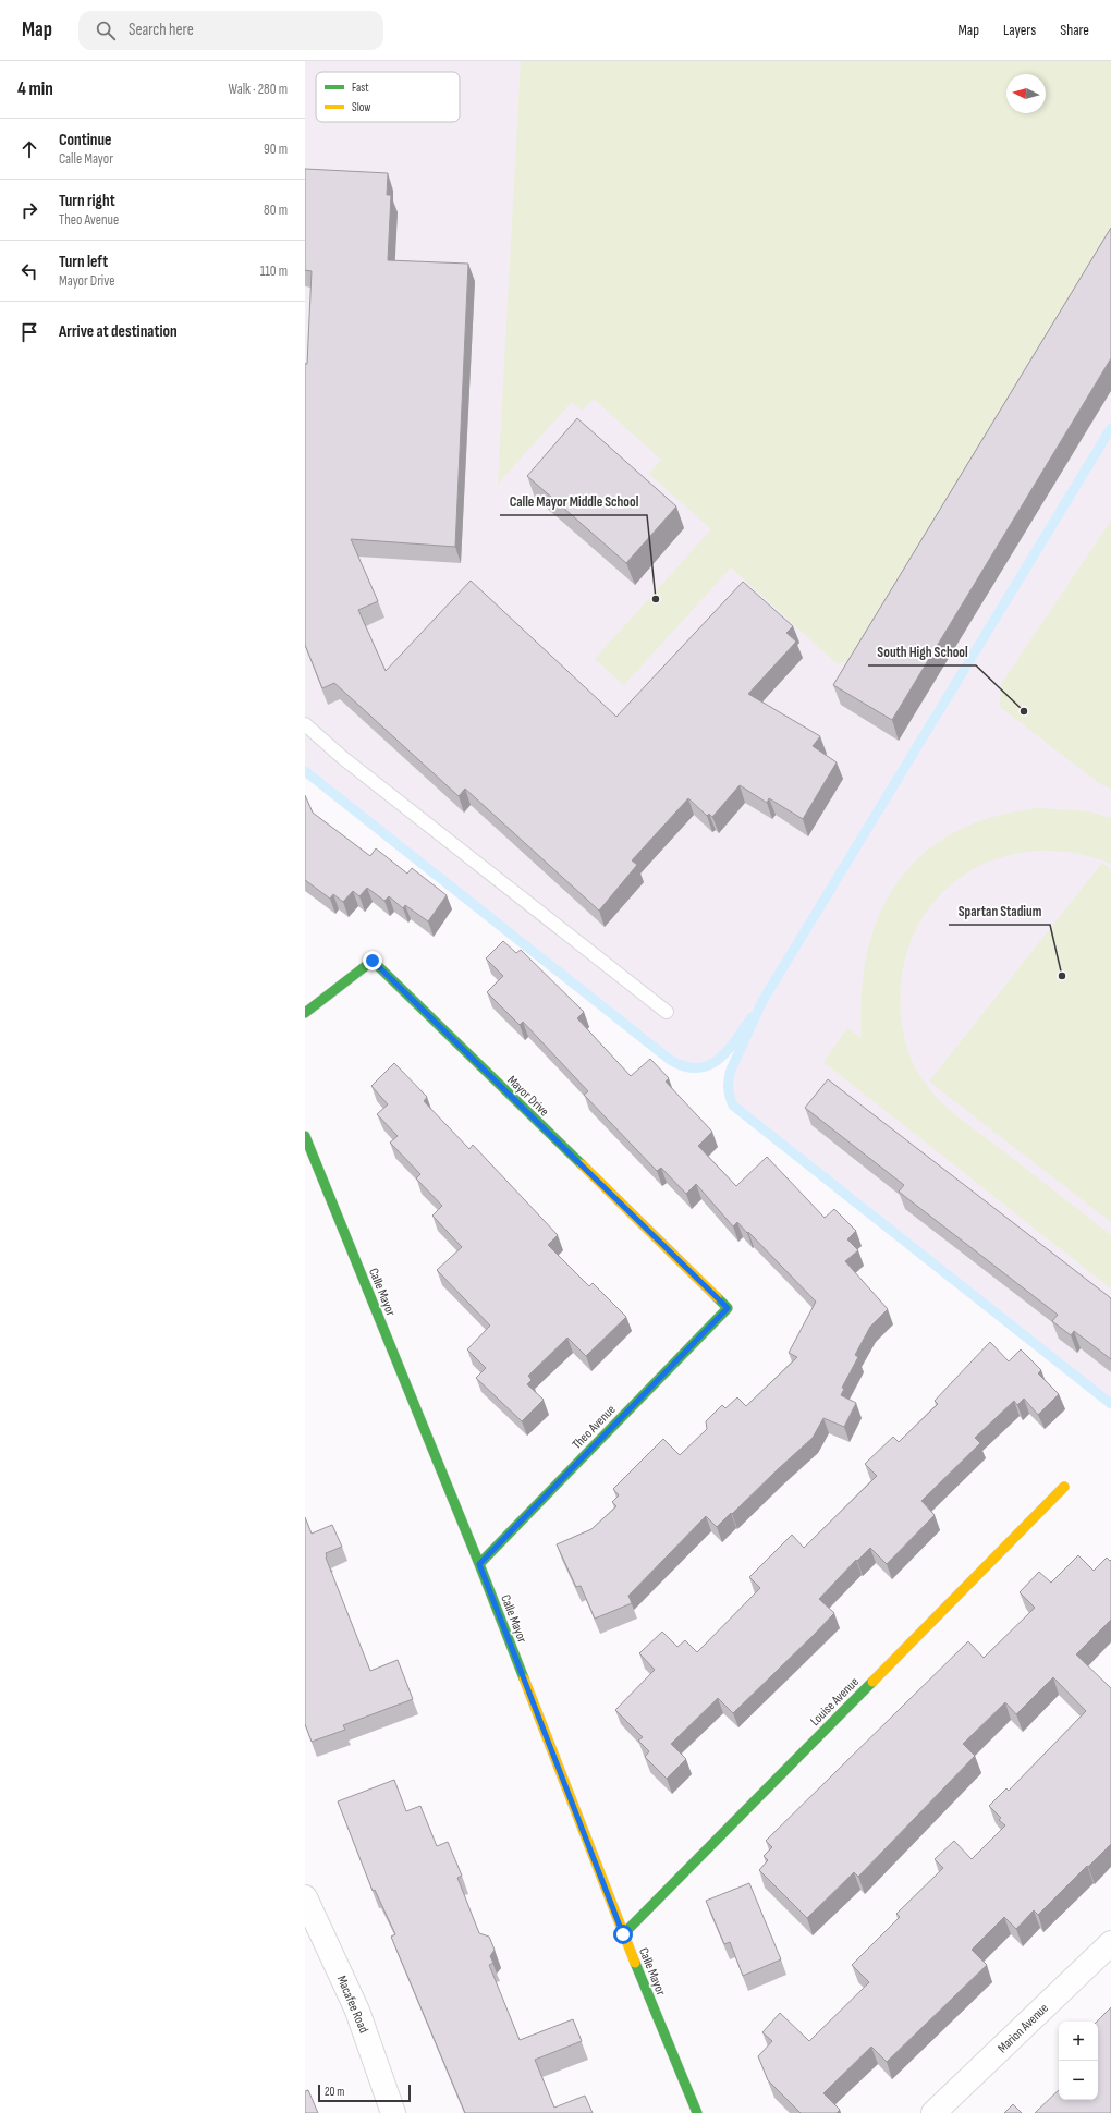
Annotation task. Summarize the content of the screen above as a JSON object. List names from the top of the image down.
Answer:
{
  "streets": {
    "street": [
      "Mayor Drive",
      "Calle Mayor",
      "Theo Avenue",
      "Louise Avenue",
      "Macafee Road",
      "Marion Avenue"
    ]
  },
  "crossings": [
    ["Mayor Drive", "Theo Avenue"],
    ["Calle Mayor", "Theo Avenue"],
    ["Calle Mayor", "Louise Avenue"]
  ],
  "places": ["Calle Mayor Middle School", "South High School", "Spartan Stadium"],
  "legend": ["Fast", "Slow"],
  "scale_bar": "20 m",
  "north": "left",
  "page": {
    "header": "Map",
    "search": "Search here",
    "nav": ["Map", "Layers", "Share"],
    "heading": ["4 min", "Walk · 280 m"],
    "list": [
      ["Continue", "Calle Mayor", "90 m"],
      ["Turn right", "Theo Avenue", "80 m"],
      ["Turn left", "Mayor Drive", "110 m"],
      "Arrive at destination"
    ],
    "map_buttons": ["+", "−"],
    "scale": "20 m"
  }
}
